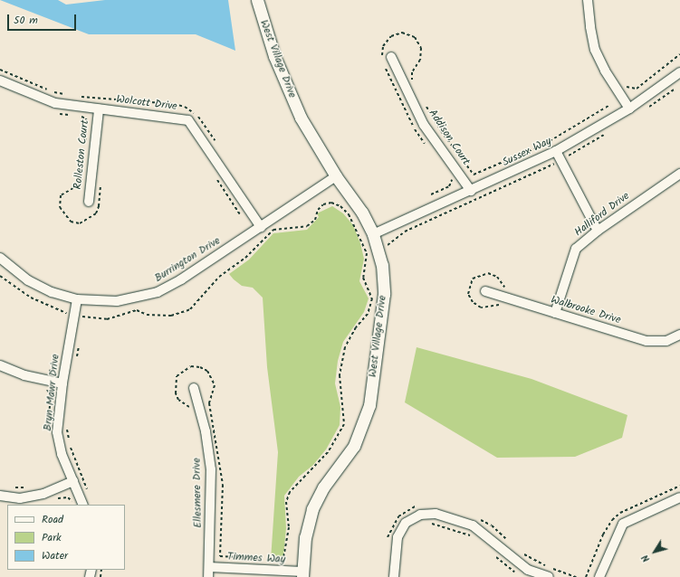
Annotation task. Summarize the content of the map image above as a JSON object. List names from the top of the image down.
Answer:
{
  "streets": {
    "street": [
      "West Village Drive",
      "Wolcott Drive",
      "Addison Court",
      "Sussex Way",
      "Rolleston Court",
      "Halliford Drive",
      "Burrington Drive",
      "Walbrooke Drive",
      "Bryn Mawr Drive",
      "Ellesmere Drive",
      "Timmes Way"
    ]
  },
  "crossings": [
    ["West Village Drive", "Sussex Way"],
    ["West Village Drive", "Burrington Drive"],
    ["West Village Drive", "Timmes Way"],
    ["Wolcott Drive", "Rolleston Court"],
    ["Wolcott Drive", "Burrington Drive"],
    ["Addison Court", "Sussex Way"],
    ["Halliford Drive", "Walbrooke Drive"],
    ["Burrington Drive", "Bryn Mawr Drive"],
    ["Ellesmere Drive", "Timmes Way"]
  ],
  "legend": ["Road", "Park", "Water"],
  "scale_bar": "50 m",
  "north": "bottom left"
}
